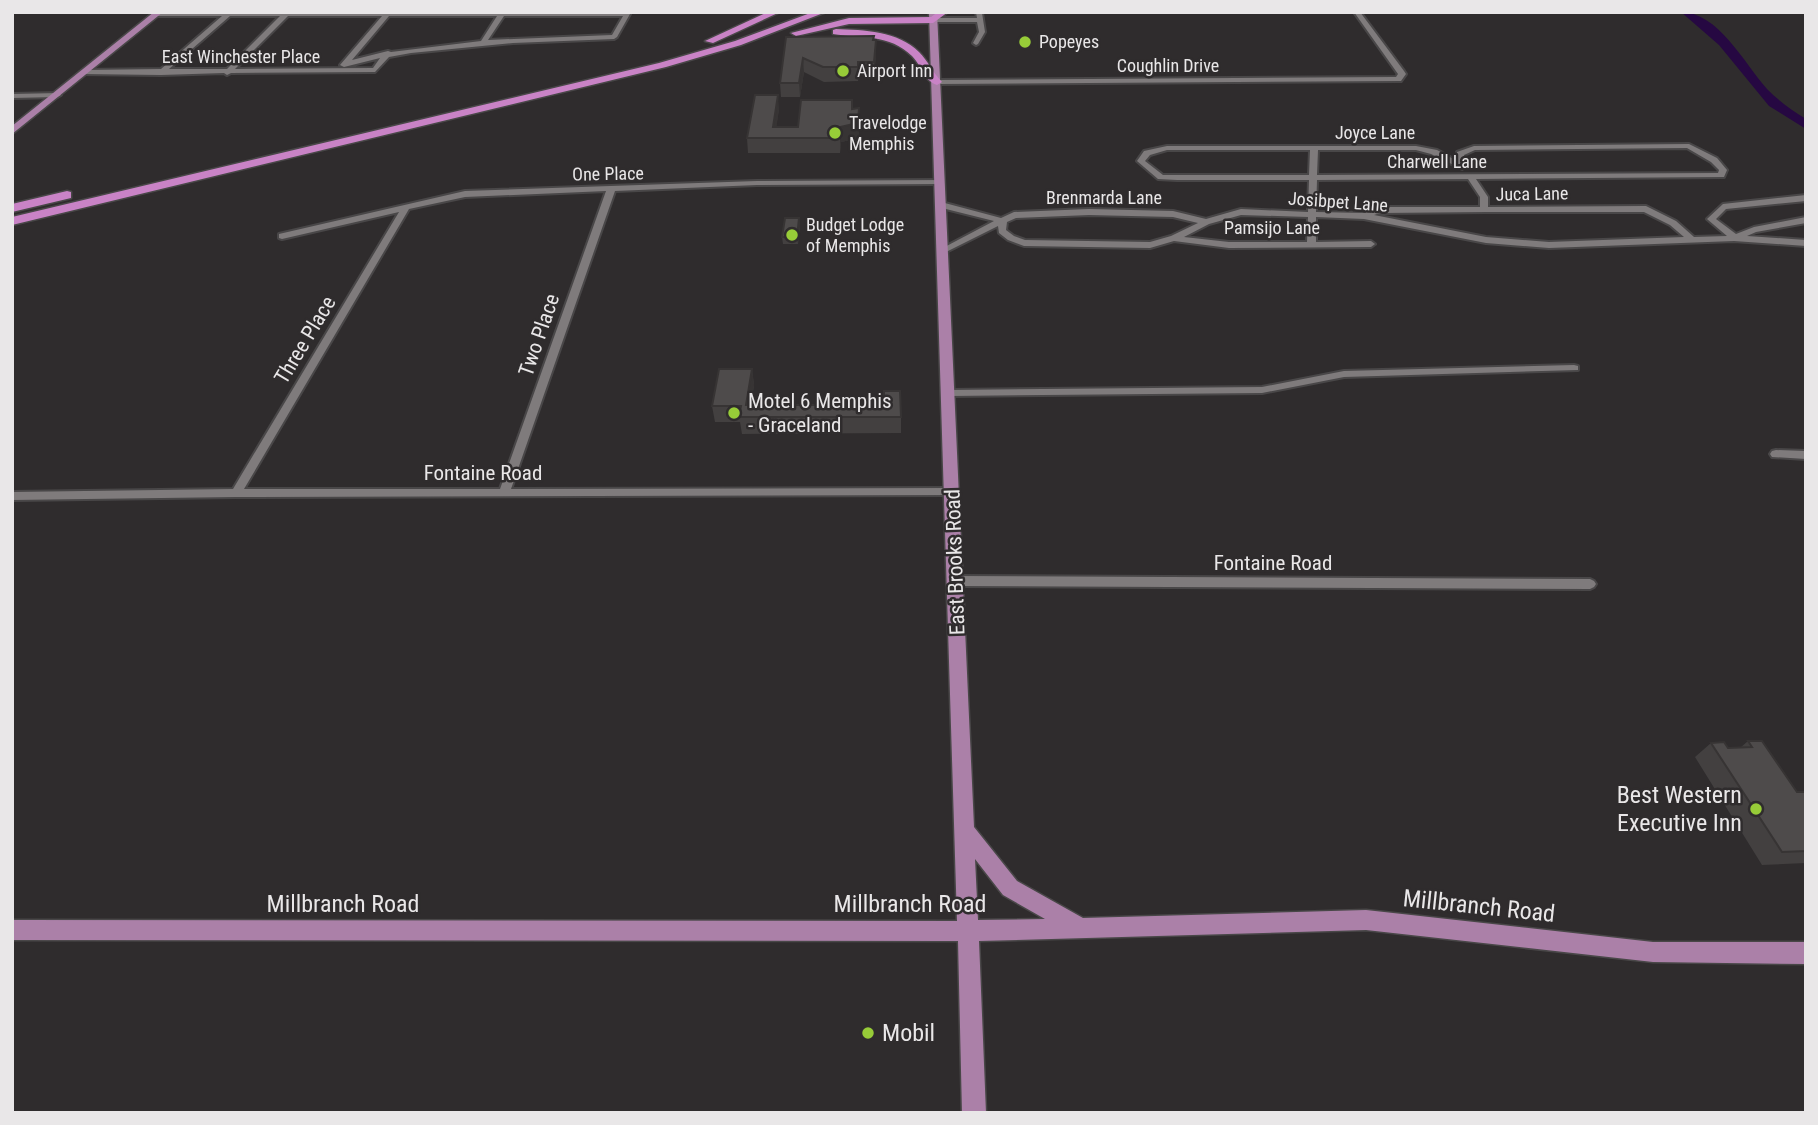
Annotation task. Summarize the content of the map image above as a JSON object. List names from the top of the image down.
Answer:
{
  "streets": {
    "main road": ["East Brooks Road", "Millbranch Road"],
    "street": [
      "East Winchester Place",
      "Coughlin Drive",
      "Joyce Lane",
      "Charwell Lane",
      "One Place",
      "Juca Lane",
      "Brenmarda Lane",
      "Josibpet Lane",
      "Pamsijo Lane",
      "Two Place",
      "Three Place",
      "Fontaine Road"
    ]
  },
  "crossings": [
    ["Coughlin Drive", "East Brooks Road"],
    ["Joyce Lane", "Charwell Lane"],
    ["One Place", "Two Place"],
    ["One Place", "Three Place"],
    ["One Place", "East Brooks Road"],
    ["Juca Lane", "Josibpet Lane"],
    ["Brenmarda Lane", "Josibpet Lane"],
    ["Josibpet Lane", "Pamsijo Lane"],
    ["Two Place", "Fontaine Road"],
    ["Three Place", "Fontaine Road"],
    ["Fontaine Road", "East Brooks Road"],
    ["East Brooks Road", "Millbranch Road"]
  ],
  "places": [
    "Popeyes",
    "Airport Inn",
    "Travelodge Memphis",
    "Budget Lodge of Memphis",
    "Motel 6 Memphis - Graceland",
    "Best Western Executive Inn",
    "Mobil"
  ]
}
